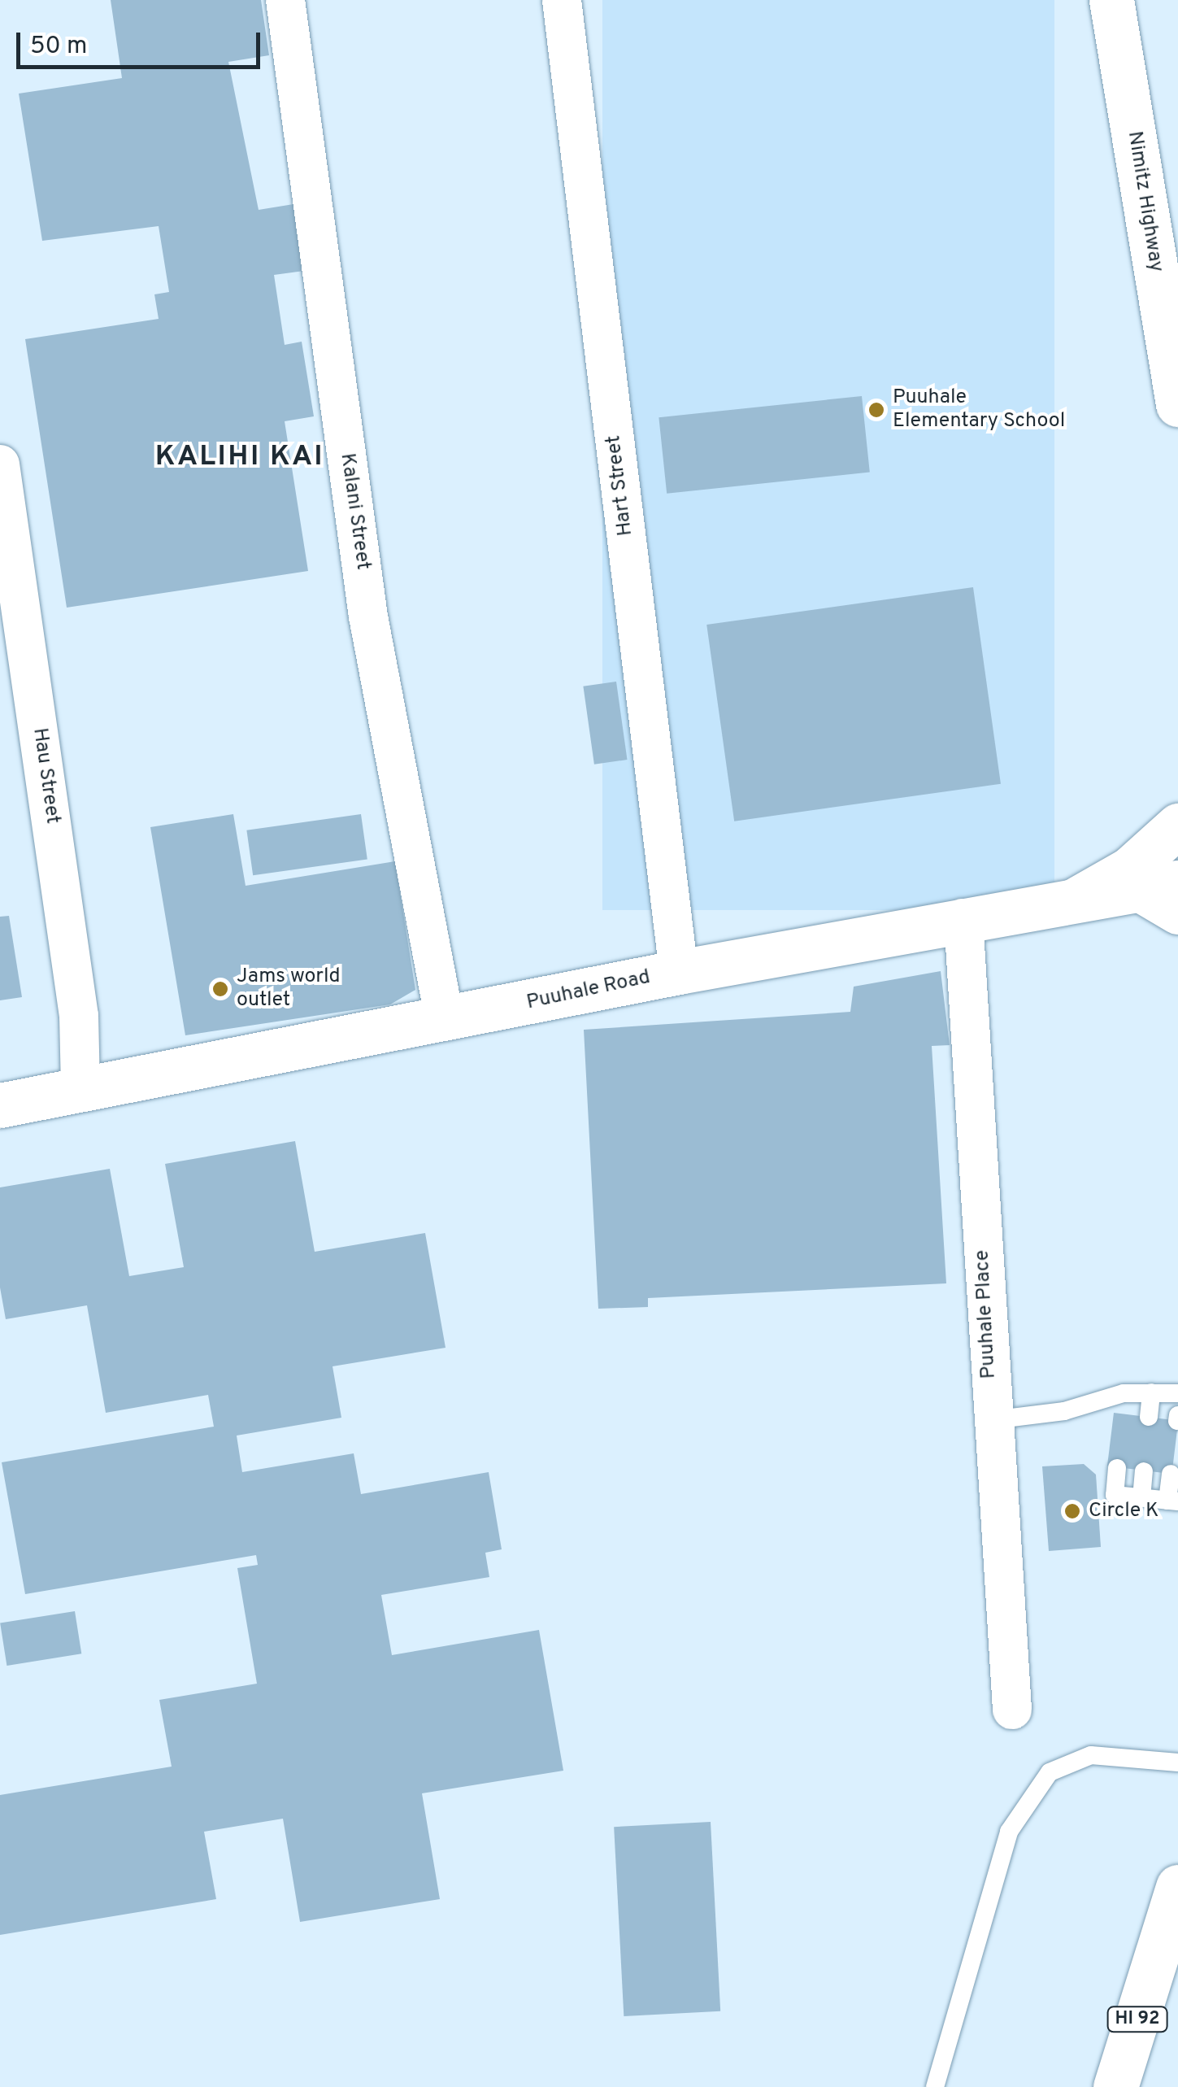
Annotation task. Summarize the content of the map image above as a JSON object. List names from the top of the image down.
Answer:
{
  "streets": {
    "street": [
      "Nimitz Highway",
      "Hart Street",
      "Kalani Street",
      "Hau Street",
      "Puuhale Road",
      "Puuhale Place",
      "HI 92"
    ]
  },
  "crossings": [
    ["Hart Street", "Puuhale Road"],
    ["Kalani Street", "Puuhale Road"],
    ["Hau Street", "Puuhale Road"],
    ["Puuhale Road", "Puuhale Place"]
  ],
  "districts": ["KALIHI KAI"],
  "places": ["Puuhale Elementary School", "Jams world outlet", "Circle K"],
  "scale_bar": "50 m"
}
